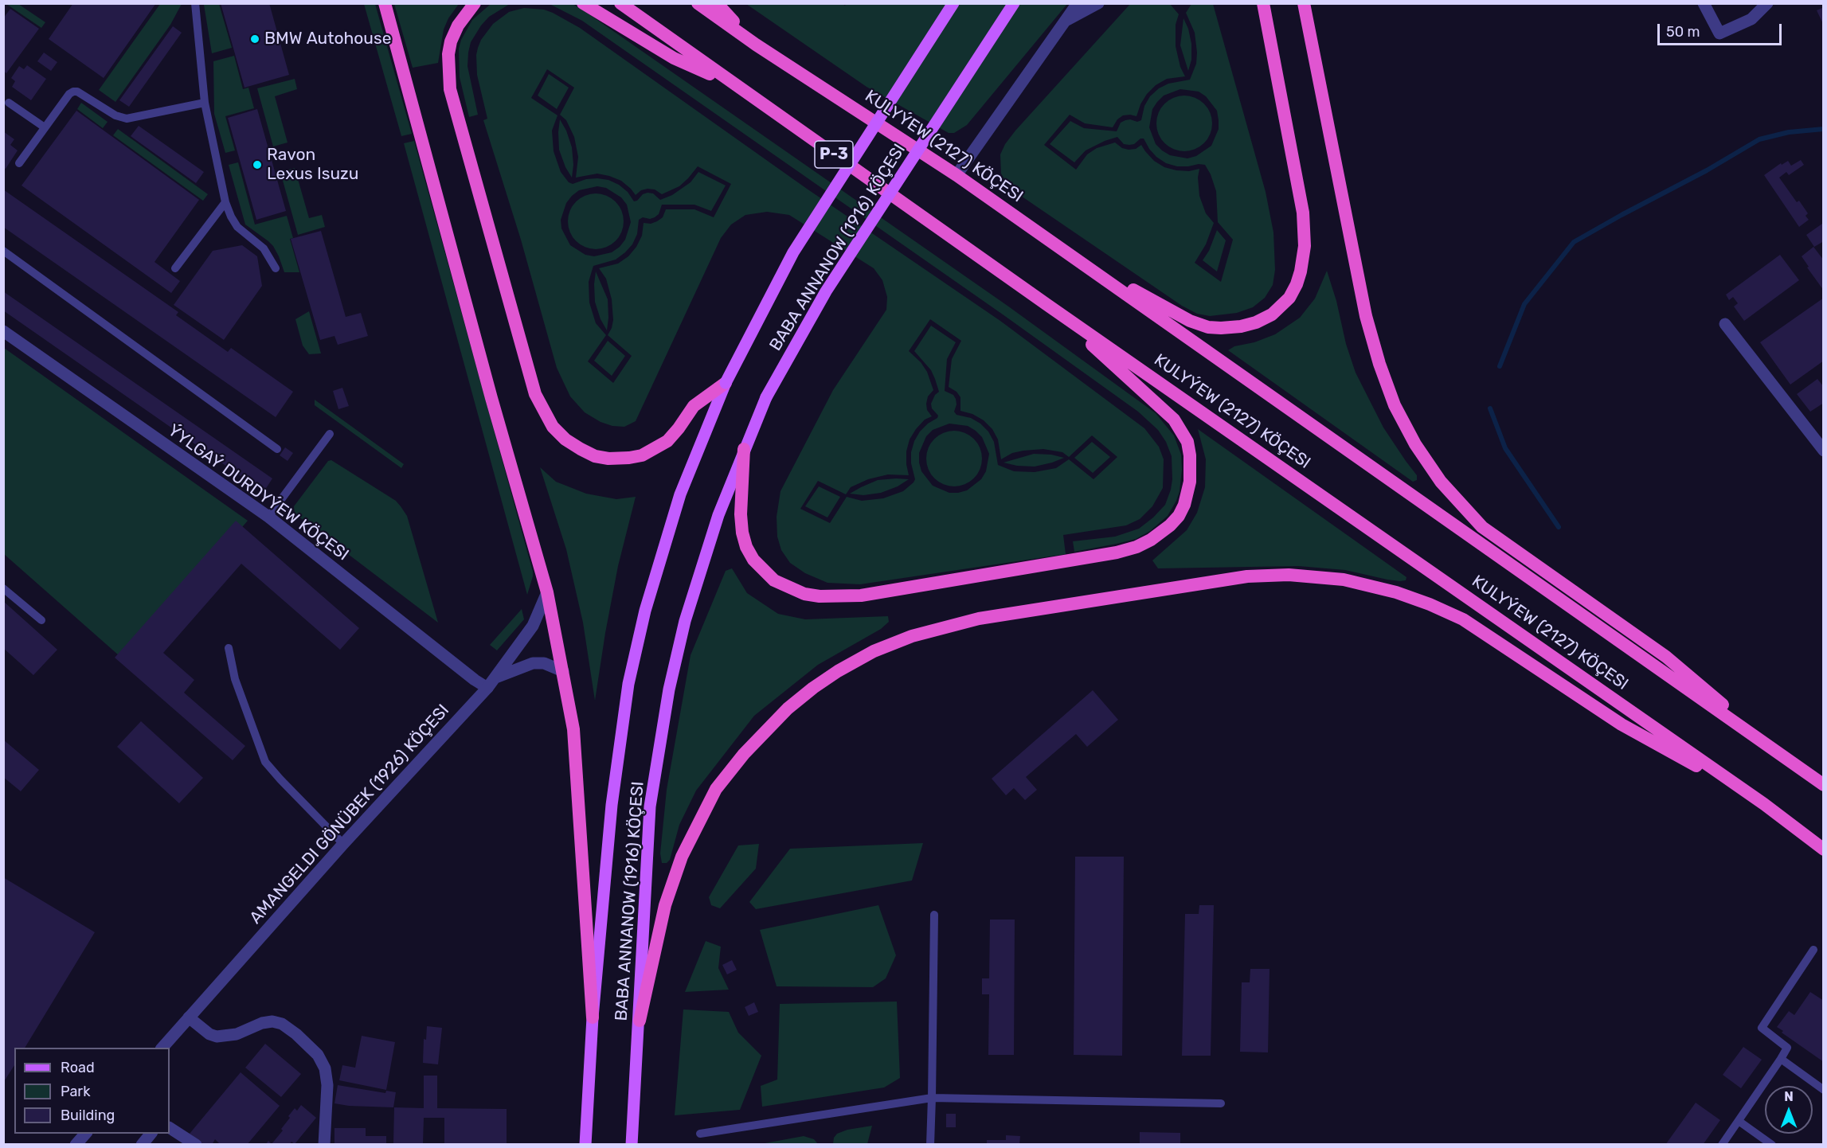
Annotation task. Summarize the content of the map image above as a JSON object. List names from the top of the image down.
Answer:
{
  "streets": {
    "highway": ["KULYÝEW (2127) KÖÇESI", "P-3"],
    "main road": ["BABA ANNANOW (1916) KÖÇESI"],
    "street": ["ÝYLGAÝ DURDYÝEW KÖÇESI", "AMANGELDI GÖNÜBEK (1926) KÖÇESI"]
  },
  "crossings": [
    ["ÝYLGAÝ DURDYÝEW KÖÇESI", "AMANGELDI GÖNÜBEK (1926) KÖÇESI"]
  ],
  "places": ["BMW Autohouse", "Ravon Lexus Isuzu"],
  "legend": ["Road", "Park", "Building"],
  "scale_bar": "50 m",
  "north": "top"
}
